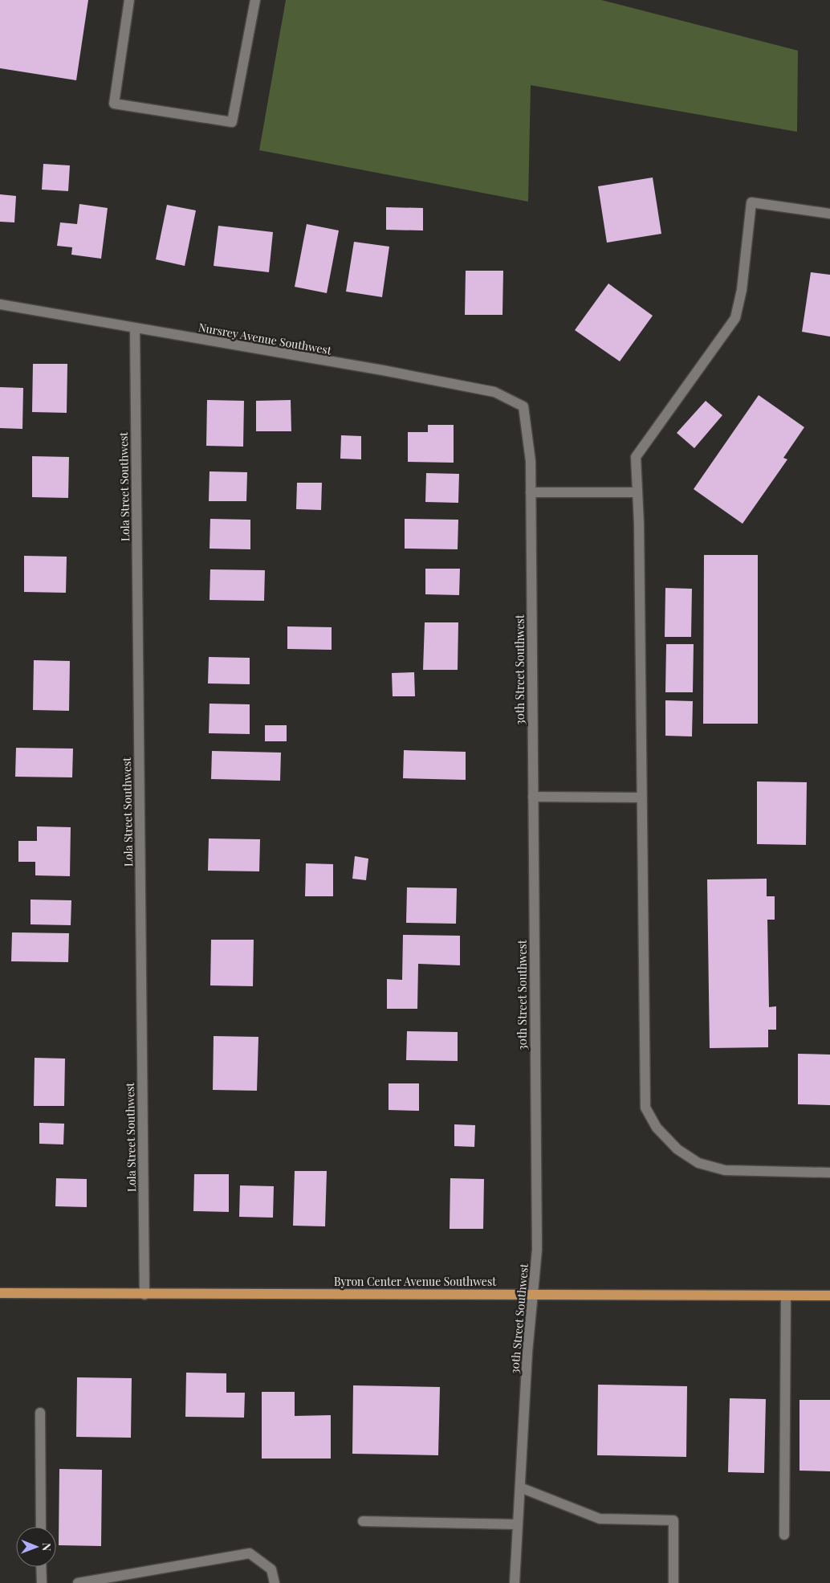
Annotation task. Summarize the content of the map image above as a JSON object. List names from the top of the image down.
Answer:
{
  "streets": {
    "main road": ["Byron Center Avenue Southwest"],
    "street": ["Nursrey Avenue Southwest", "Lola Street Southwest", "30th Street Southwest"]
  },
  "crossings": [
    ["Nursrey Avenue Southwest", "Lola Street Southwest"],
    ["Nursrey Avenue Southwest", "30th Street Southwest"],
    ["Lola Street Southwest", "Byron Center Avenue Southwest"],
    ["30th Street Southwest", "Byron Center Avenue Southwest"]
  ],
  "north": "right"
}
